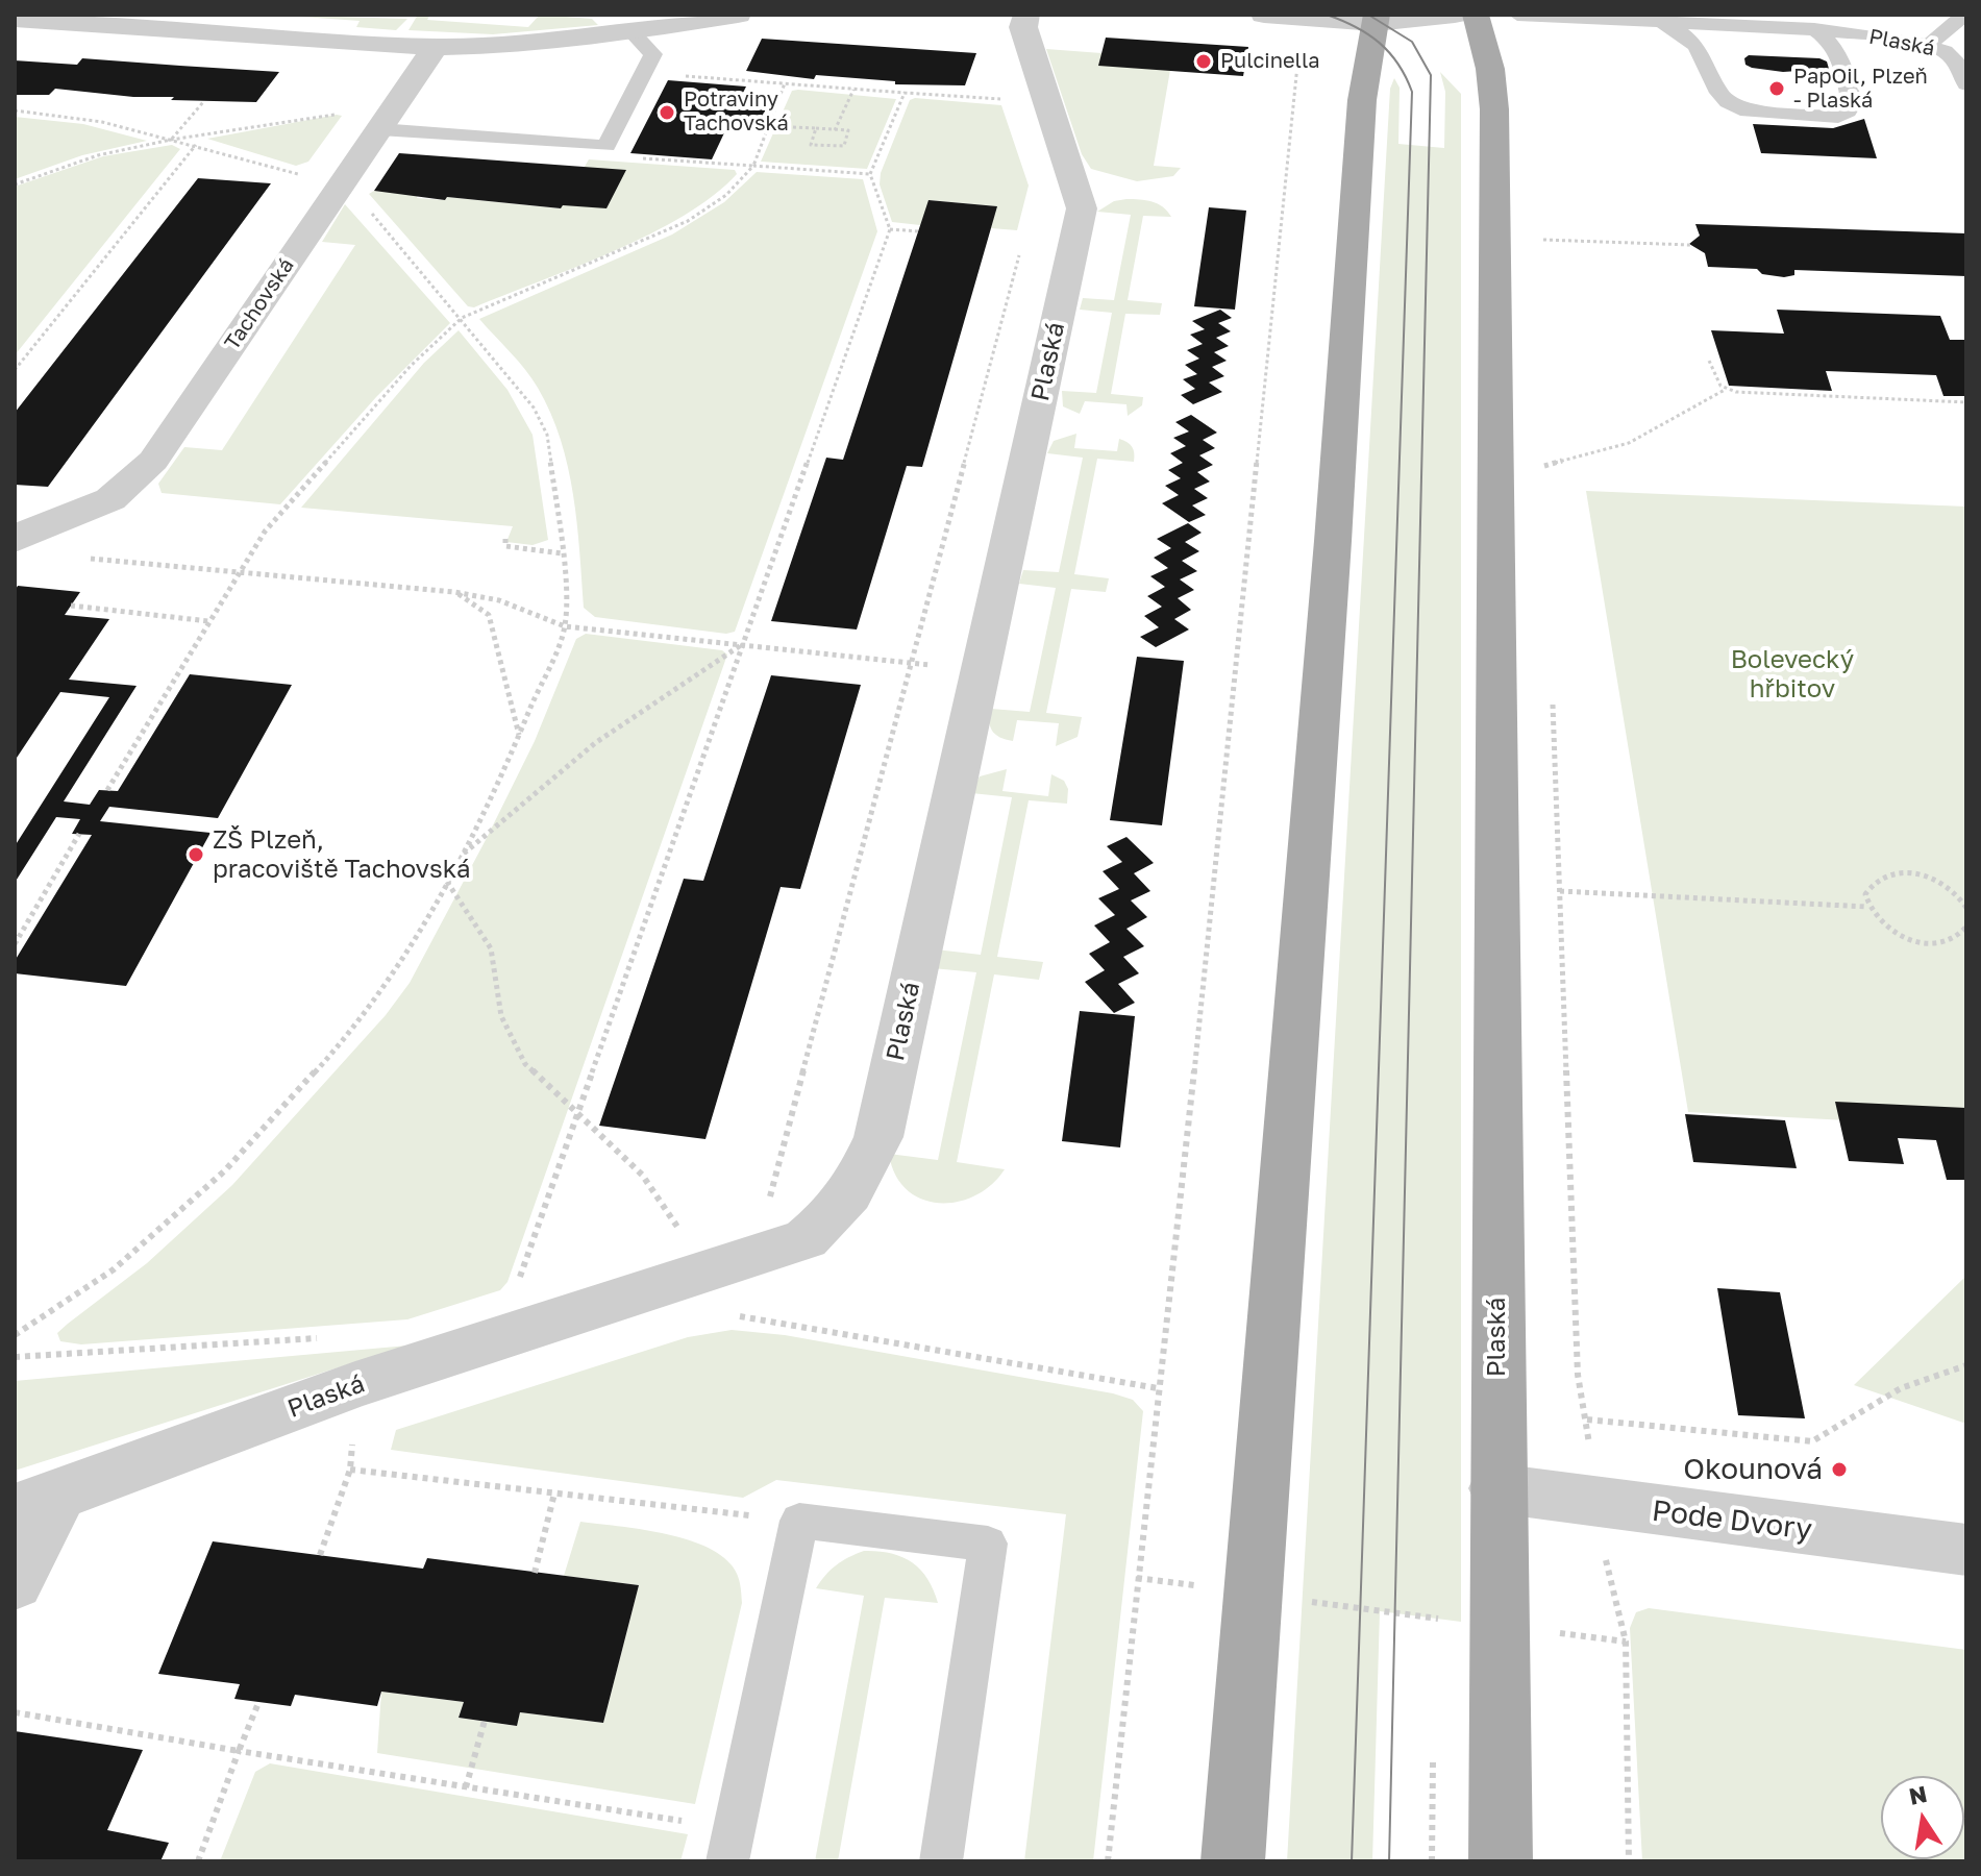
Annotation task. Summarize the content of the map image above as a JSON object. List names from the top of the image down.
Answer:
{
  "streets": {
    "main road": ["Plaská"],
    "street": ["Tachovská", "Pode Dvory"]
  },
  "crossings": [
    ["Plaská", "Pode Dvory"]
  ],
  "parks": ["Bolevecký hřbitov"],
  "places": [
    "Pulcinella",
    "PapOil, Plzeň - Plaská",
    "Potraviny Tachovská",
    "ZŠ Plzeň, pracoviště Tachovská",
    "Okounová"
  ],
  "north": "top"
}
